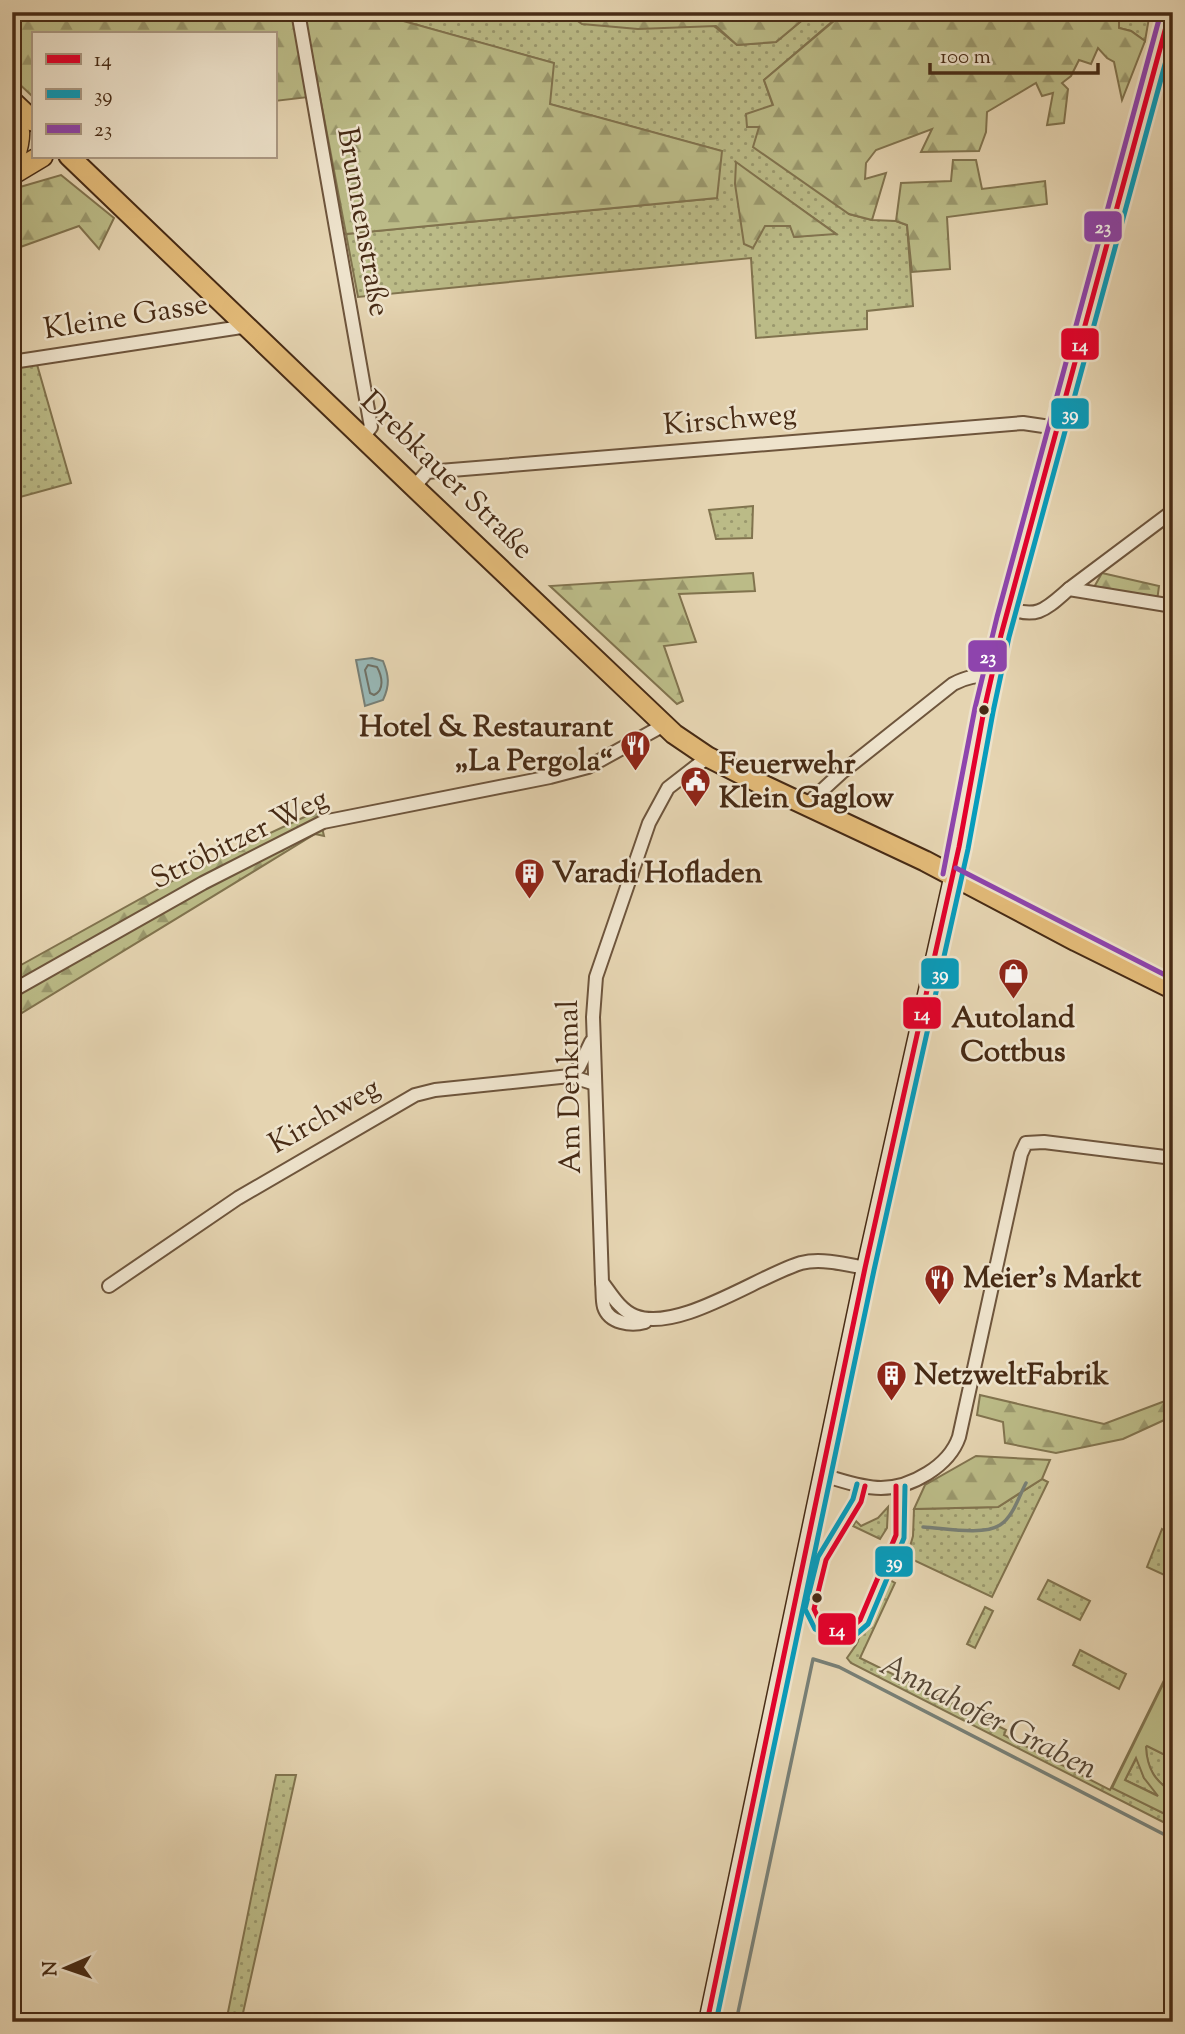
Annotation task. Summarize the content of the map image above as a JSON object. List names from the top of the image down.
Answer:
{
  "streets": {
    "main road": ["Drebkauer Straße"],
    "street": [
      "Brunnenstraße",
      "Kleine Gasse",
      "Kirschweg",
      "Ströbitzer Weg",
      "Am Denkmal",
      "Kirchweg"
    ]
  },
  "crossings": [
    ["Brunnenstraße", "Drebkauer Straße"],
    ["Kleine Gasse", "Drebkauer Straße"],
    ["Kirschweg", "Drebkauer Straße"],
    ["Drebkauer Straße", "Ströbitzer Weg"],
    ["Drebkauer Straße", "Am Denkmal"],
    ["Am Denkmal", "Kirchweg"]
  ],
  "water": ["Annahofer Graben"],
  "places": {
    "restaurant": ["Hotel & Restaurant „La Pergola“", "Meier's Markt"],
    "public building": ["Feuerwehr Klein Gaglow"],
    "building": ["Varadi Hofladen", "NetzweltFabrik"],
    "shop": ["Autoland Cottbus"]
  },
  "lines": ["transit line 14", "transit line 23", "transit line 39"],
  "legend": ["14", "39", "23"],
  "scale_bar": "100 m",
  "north": "left"
}
